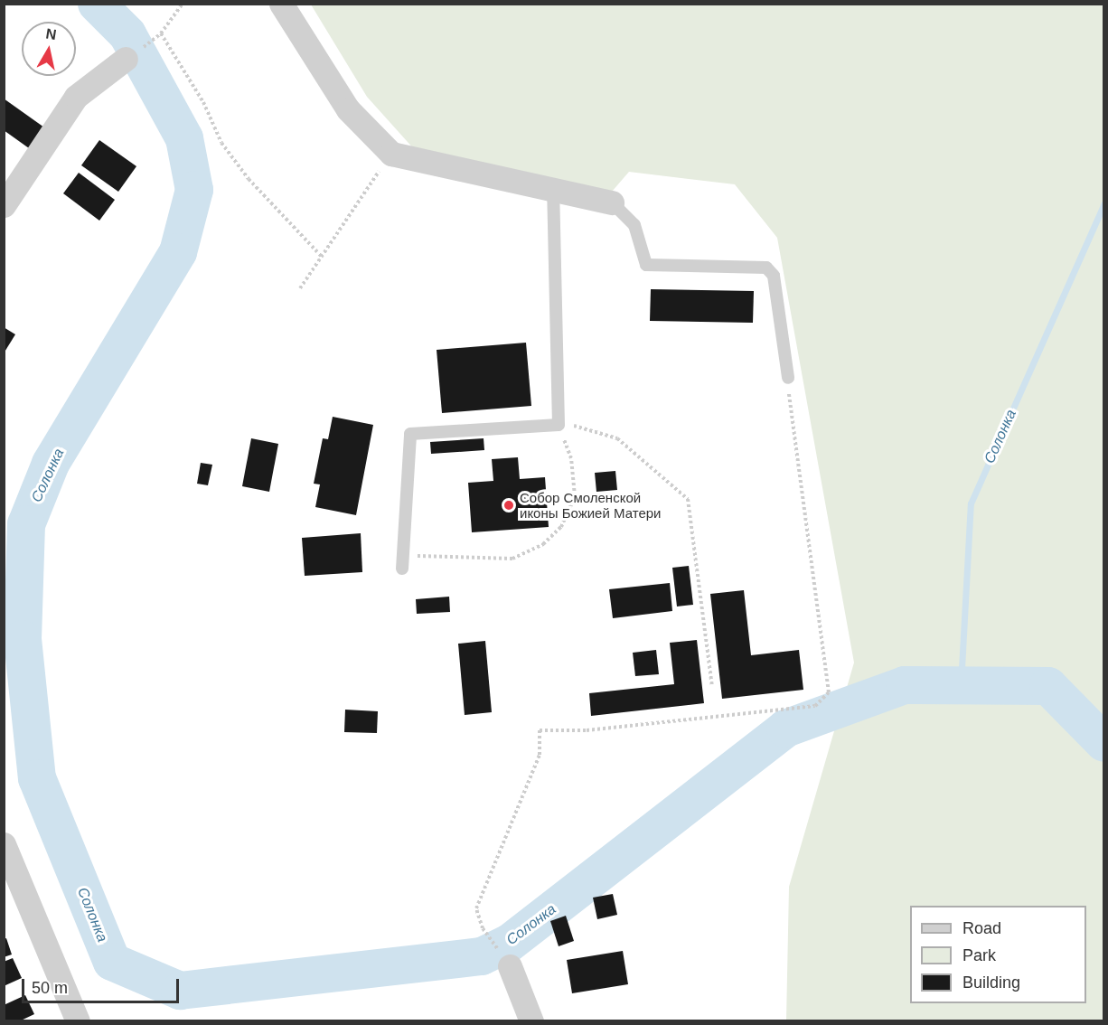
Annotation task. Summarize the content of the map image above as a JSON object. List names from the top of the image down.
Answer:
{
  "water": ["Солонка"],
  "places": ["Собор Смоленской иконы Божией Матери"],
  "legend": ["Road", "Park", "Building"],
  "scale_bar": "50 m",
  "north": "top"
}
